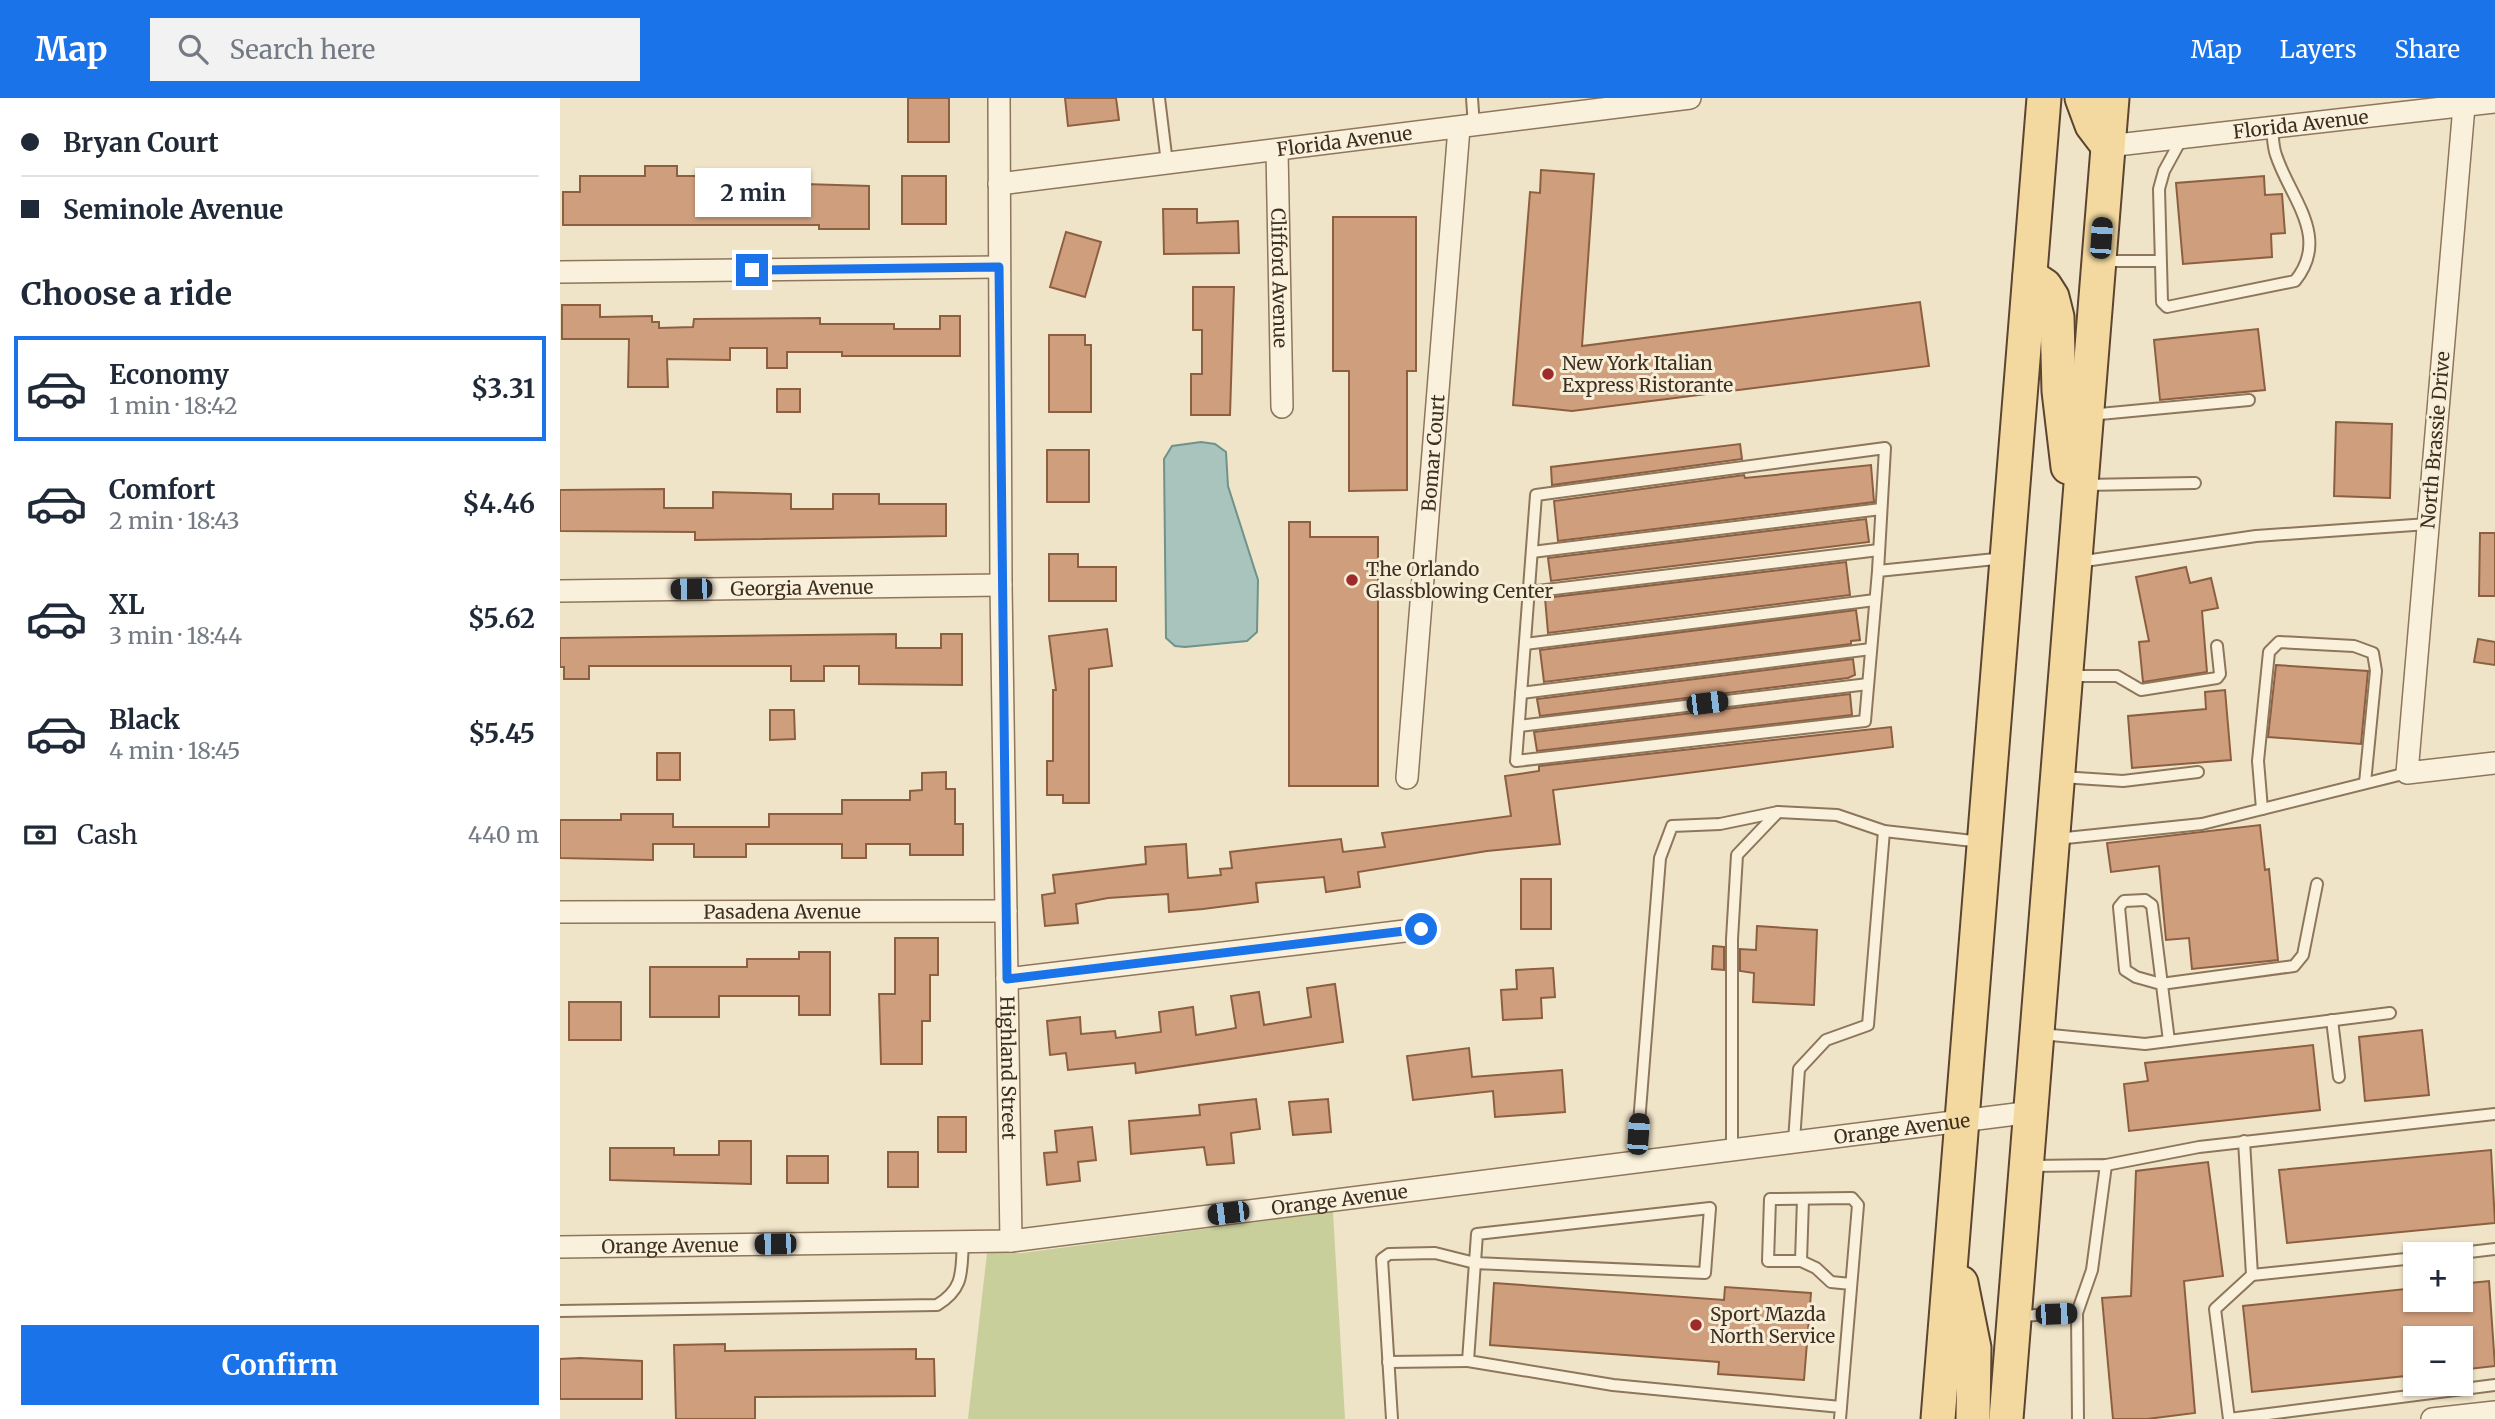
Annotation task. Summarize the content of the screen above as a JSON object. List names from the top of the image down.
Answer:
{
  "streets": {
    "street": [
      "Florida Avenue",
      "Clifford Avenue",
      "North Brassie Drive",
      "Bomar Court",
      "Georgia Avenue",
      "Pasadena Avenue",
      "Highland Street",
      "Orange Avenue"
    ]
  },
  "crossings": [
    ["Florida Avenue", "Clifford Avenue"],
    ["Florida Avenue", "North Brassie Drive"],
    ["Florida Avenue", "Bomar Court"],
    ["Florida Avenue", "Highland Street"],
    ["Georgia Avenue", "Highland Street"],
    ["Pasadena Avenue", "Highland Street"],
    ["Highland Street", "Orange Avenue"]
  ],
  "places": ["New York Italian Express Ristorante", "The Orlando Glassblowing Center", "Sport Mazda North Service"],
  "page": {
    "header": "Map",
    "search": "Search here",
    "nav": ["Map", "Layers", "Share"],
    "banner": ["Bryan Court", "Seminole Avenue"],
    "bubble": "2 min",
    "heading": "Choose a ride",
    "list": [
      {
        "name": "Economy",
        "note": "1 min · 18:42",
        "value": "$3.31"
      },
      {
        "name": "Comfort",
        "note": "2 min · 18:43",
        "value": "$4.46"
      },
      {
        "name": "XL",
        "note": "3 min · 18:44",
        "value": "$5.62"
      },
      {
        "name": "Black",
        "note": "4 min · 18:45",
        "value": "$5.45"
      }
    ],
    "pay": ["Cash", "440 m"],
    "map_buttons": ["+", "−"],
    "buttons": "Confirm"
  }
}
